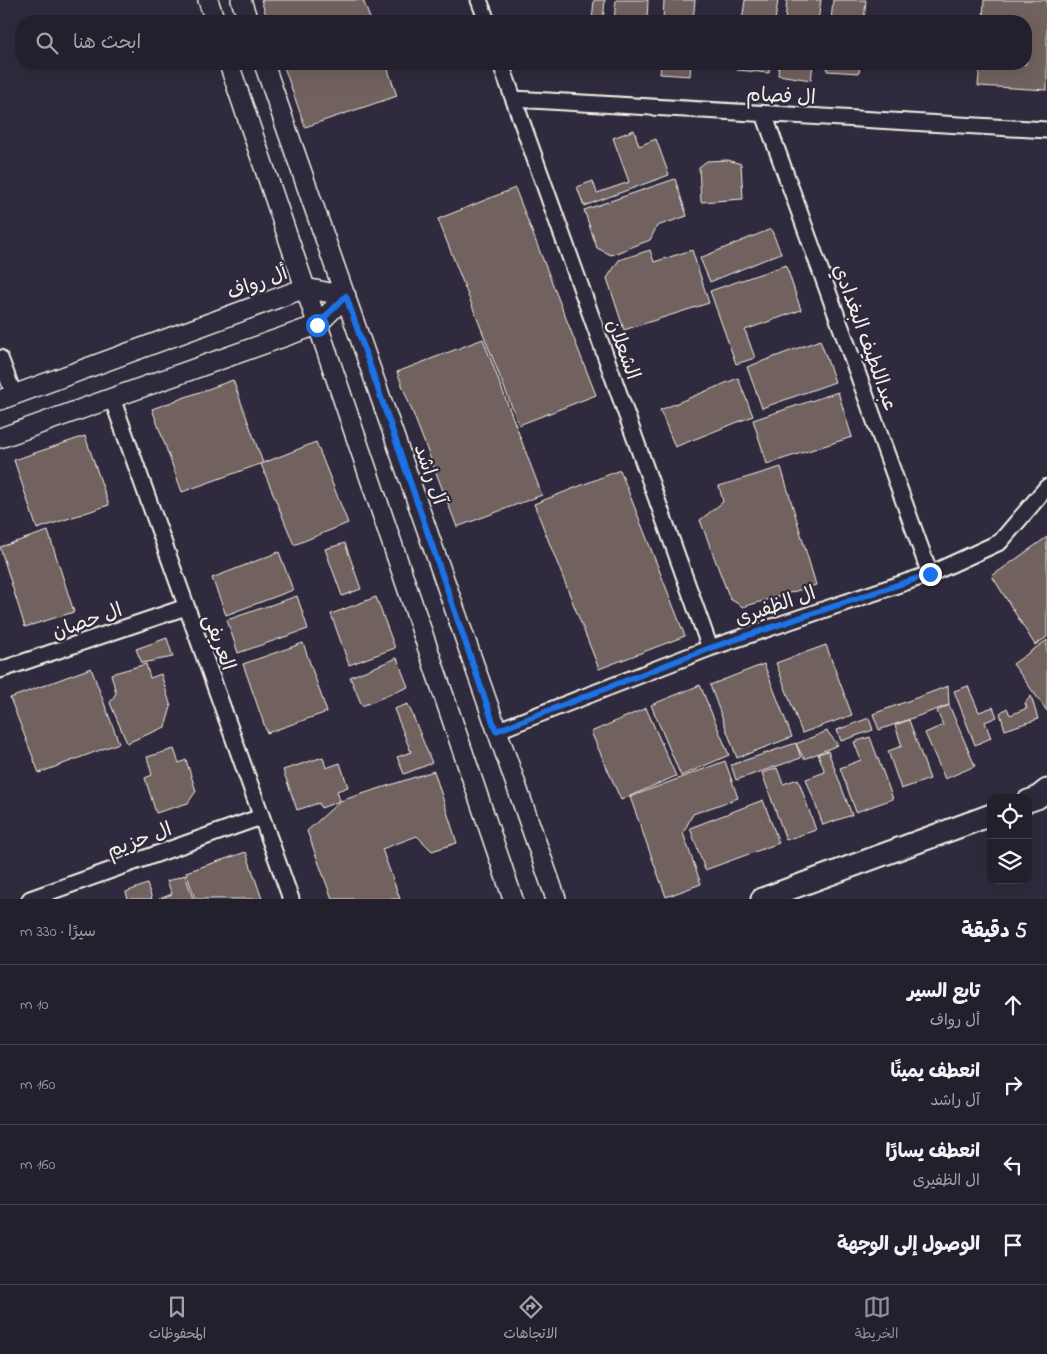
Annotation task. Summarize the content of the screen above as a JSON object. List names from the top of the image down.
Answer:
{
  "streets": {
    "street": [
      "ال فصام",
      "أل رواف",
      "عبداللطيف البغدادي",
      "الشعلان",
      "آل راشد",
      "ال الظفيرى",
      "ال حصان",
      "العريفى",
      "ال حزيم"
    ]
  },
  "crossings": [
    ["ال فصام", "عبداللطيف البغدادي"],
    ["ال فصام", "الشعلان"],
    ["أل رواف", "آل راشد"],
    ["عبداللطيف البغدادي", "ال الظفيرى"],
    ["الشعلان", "ال الظفيرى"],
    ["آل راشد", "ال الظفيرى"],
    ["ال حصان", "العريفى"],
    ["العريفى", "ال حزيم"]
  ],
  "page": {
    "search": "ابحث هنا",
    "heading": ["5 دقيقة", "سيرًا · 330 m"],
    "list": [
      ["تابع السير", "أل رواف", "10 m"],
      ["انعطف يمينًا", "آل راشد", "160 m"],
      ["انعطف يسارًا", "ال الظفيرى", "160 m"],
      "الوصول إلى الوجهة"
    ],
    "nav": ["الخريطة", "الاتجاهات", "المحفوظات"]
  }
}
